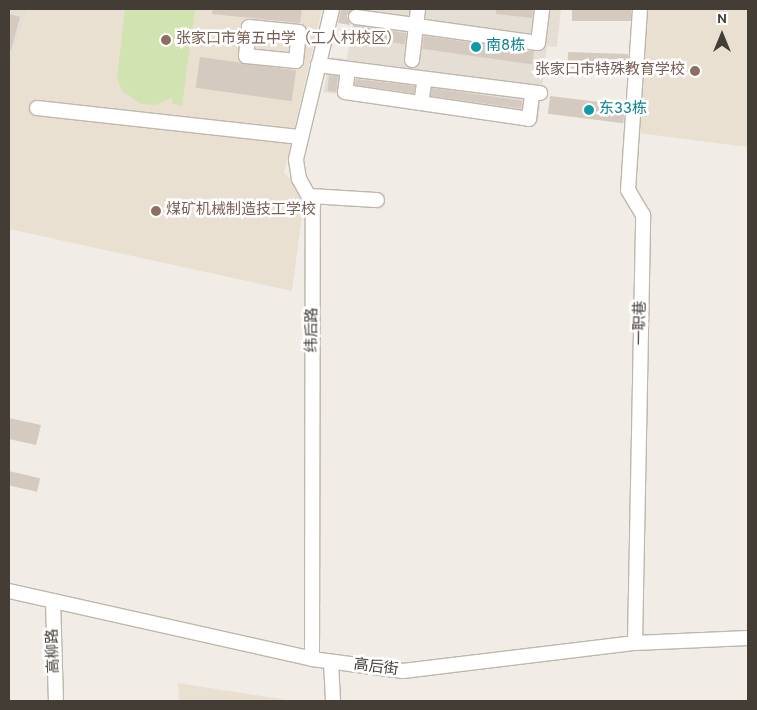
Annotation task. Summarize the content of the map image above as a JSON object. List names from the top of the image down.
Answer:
{
  "streets": {
    "street": [
      "一职巷",
      "纬后路",
      "高柳路",
      "高后街"
    ]
  },
  "crossings": [
    ["一职巷", "高后街"],
    ["纬后路", "高后街"],
    ["高柳路", "高后街"]
  ],
  "places": [
    "张家口市第五中学（工人村校区）",
    "南8栋",
    "张家口市特殊教育学校",
    "东33栋",
    "煤矿机械制造技工学校"
  ],
  "north": "top"
}
